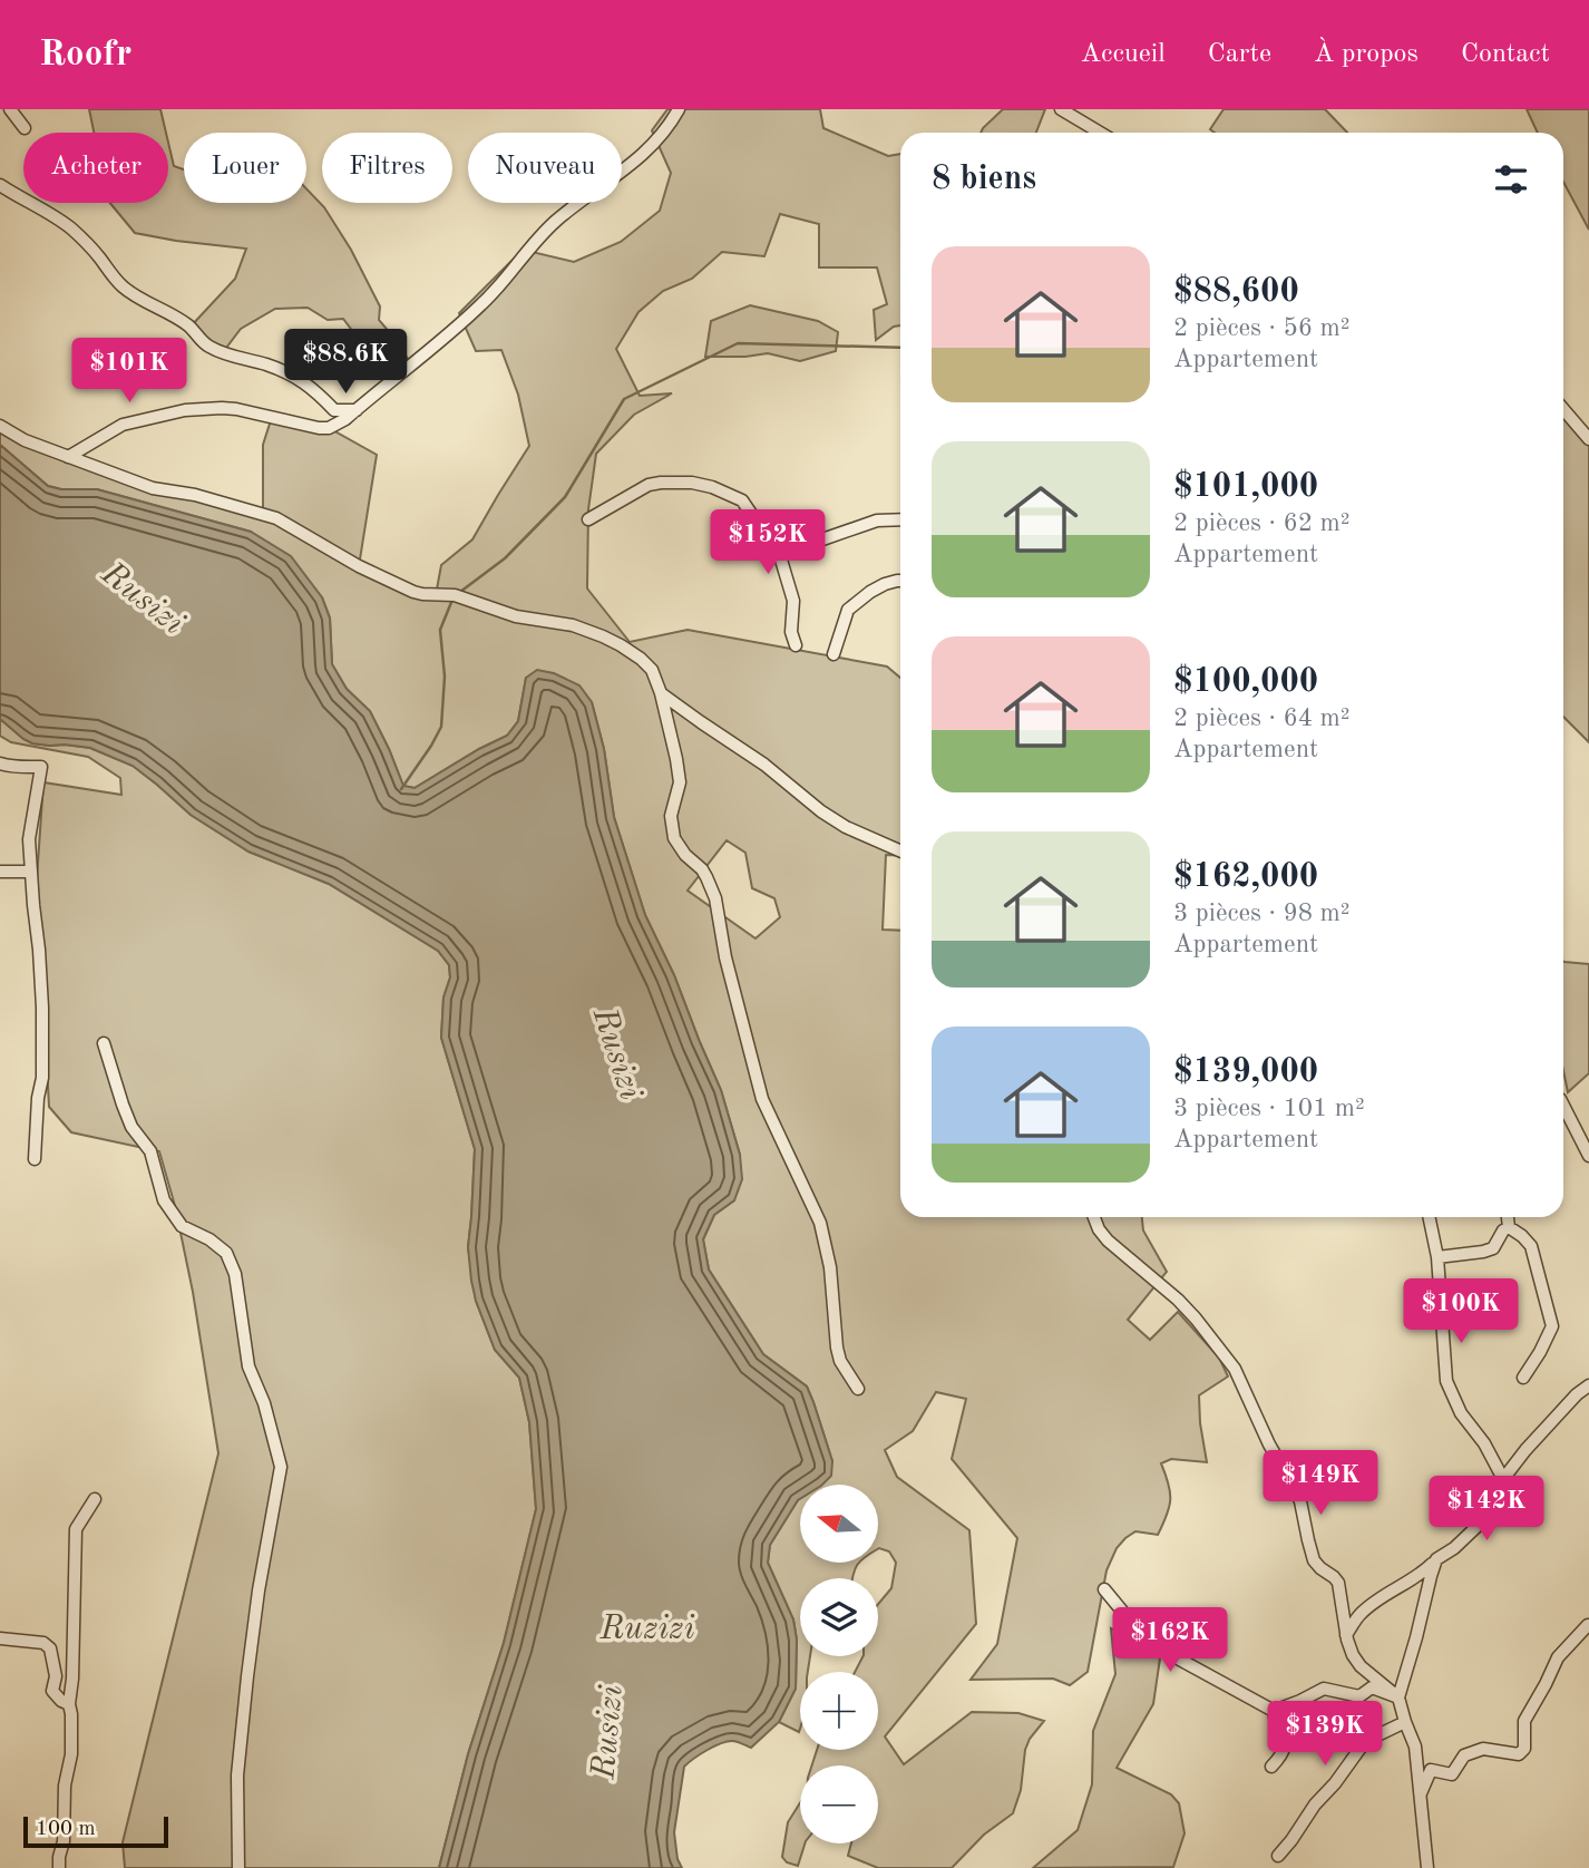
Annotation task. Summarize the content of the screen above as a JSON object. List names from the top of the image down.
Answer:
{
  "water": ["Rusizi", "Ruzizi"],
  "scale_bar": "100 m",
  "north": "left",
  "page": {
    "header": "Roofr",
    "nav": [
      "Accueil",
      "Carte",
      "À propos",
      "Contact"
    ],
    "chip": [
      "Acheter",
      "Louer",
      "Filtres",
      "Nouveau"
    ],
    "heading": "8 biens",
    "list": [
      {
        "name": "$88,600",
        "note": "2 pièces · 56 m² · Appartement"
      },
      {
        "name": "$101,000",
        "note": "2 pièces · 62 m² · Appartement"
      },
      {
        "name": "$100,000",
        "note": "2 pièces · 64 m² · Appartement"
      },
      {
        "name": "$162,000",
        "note": "3 pièces · 98 m² · Appartement"
      },
      {
        "name": "$139,000",
        "note": "3 pièces · 101 m² · Appartement"
      }
    ],
    "price": [
      "$88.6K",
      "$101K",
      "$152K",
      "$100K",
      "$149K",
      "$142K",
      "$162K",
      "$139K"
    ],
    "map_buttons": ["+", "−"],
    "scale": "100 m"
  }
}
